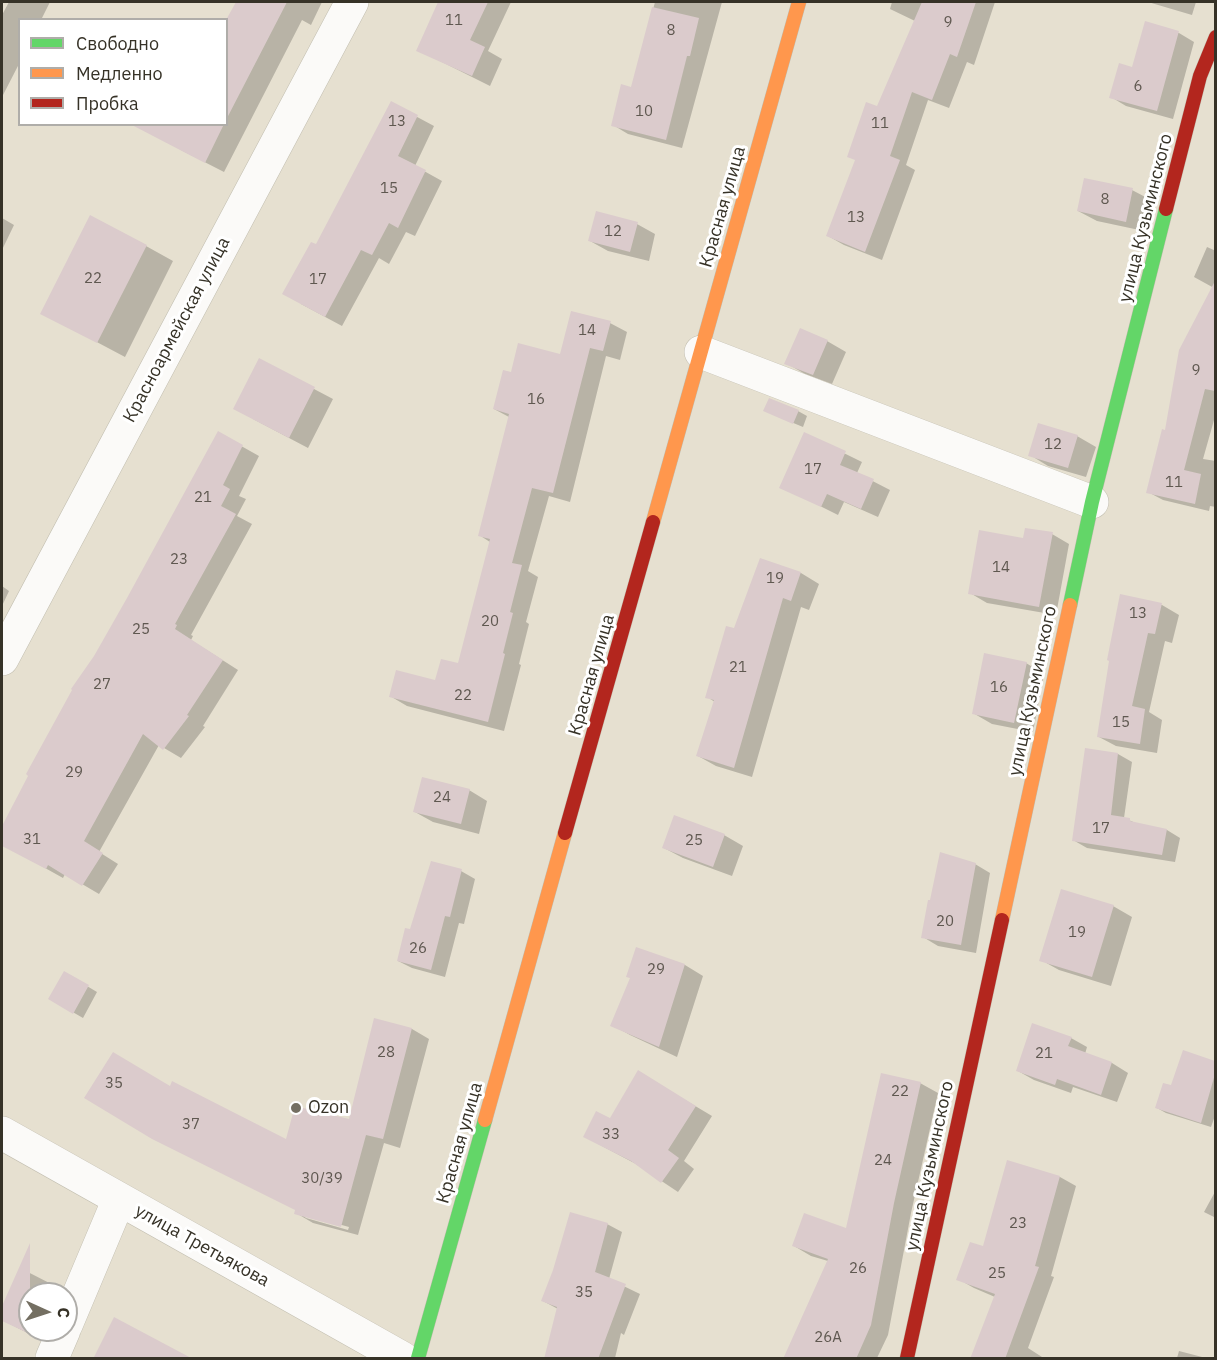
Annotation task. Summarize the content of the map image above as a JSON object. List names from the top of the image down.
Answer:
{
  "streets": {
    "main road": ["Красная улица", "улица Кузьминского"],
    "street": ["Красноармейская улица", "улица Третьякова"]
  },
  "places": ["Ozon"],
  "house_numbers": [
    "11",
    "9",
    "8",
    "6",
    "10",
    "13",
    "11",
    "15",
    "8",
    "13",
    "12",
    "22",
    "17",
    "14",
    "9",
    "16",
    "12",
    "17",
    "11",
    "21",
    "23",
    "14",
    "19",
    "13",
    "20",
    "25",
    "21",
    "27",
    "16",
    "22",
    "15",
    "29",
    "24",
    "17",
    "31",
    "25",
    "20",
    "19",
    "26",
    "29",
    "28",
    "21",
    "35",
    "22",
    "37",
    "33",
    "24",
    "30/39",
    "23",
    "26",
    "25",
    "35",
    "26А"
  ],
  "legend": ["Свободно", "Медленно", "Пробка"],
  "north": "right"
}
